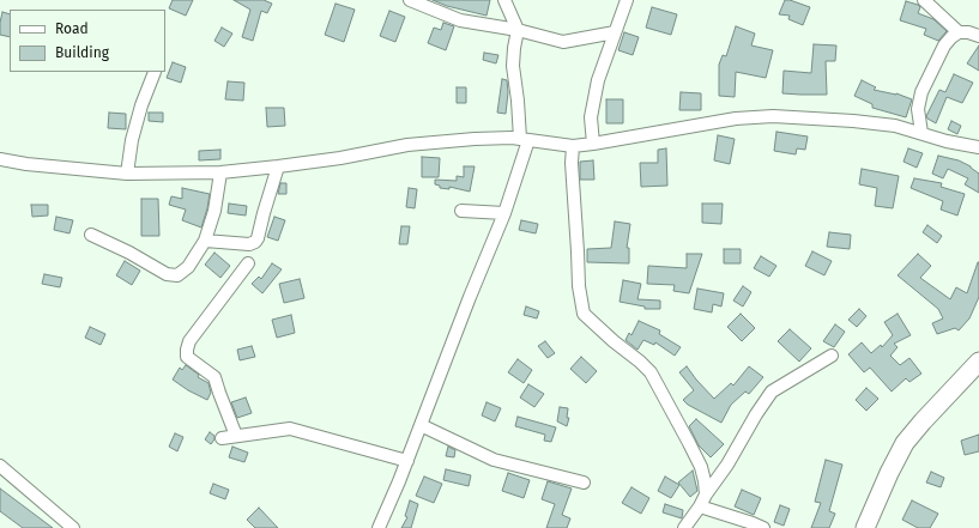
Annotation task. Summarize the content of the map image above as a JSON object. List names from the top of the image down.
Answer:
{
  "legend": ["Road", "Building"]
}
